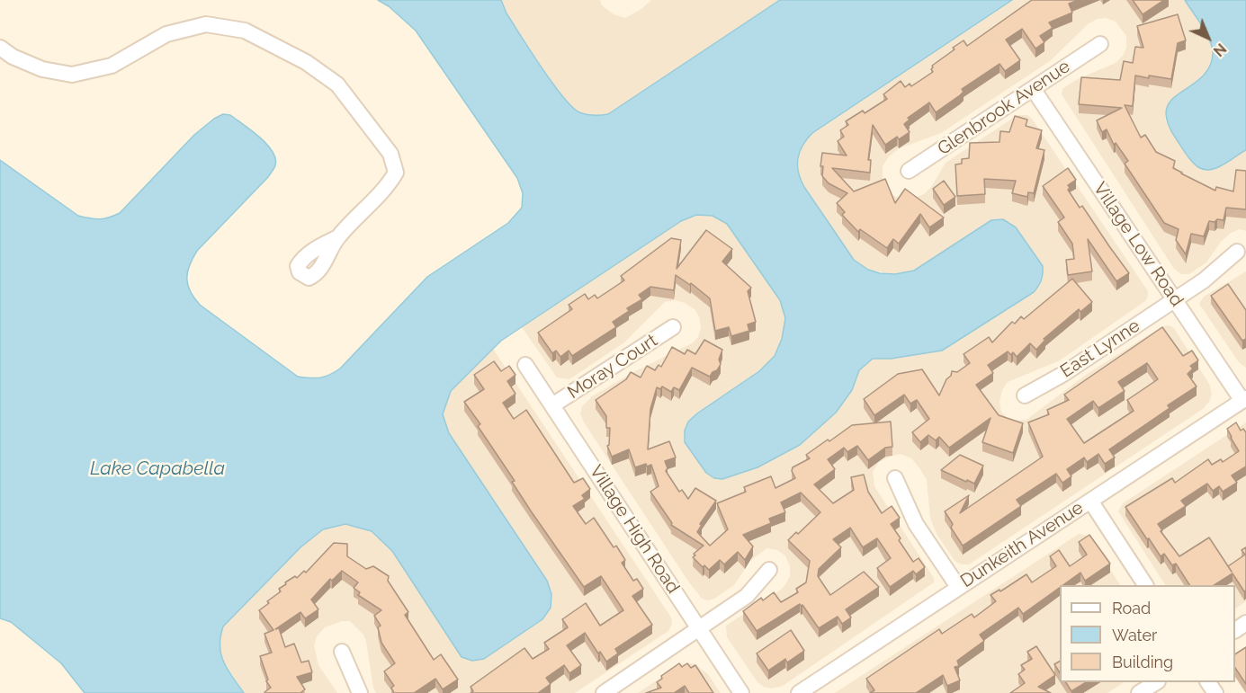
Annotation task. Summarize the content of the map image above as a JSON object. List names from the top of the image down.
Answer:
{
  "streets": {
    "street": [
      "Glenbrook Avenue",
      "Village Low Road",
      "East Lynne",
      "Moray Court",
      "Village High Road",
      "Dunkeith Avenue"
    ]
  },
  "crossings": [
    ["Glenbrook Avenue", "Village Low Road"],
    ["Village Low Road", "East Lynne"],
    ["Village Low Road", "Dunkeith Avenue"],
    ["Moray Court", "Village High Road"]
  ],
  "water": ["Lake Capabella"],
  "legend": ["Road", "Water", "Building"],
  "north": "bottom right"
}
